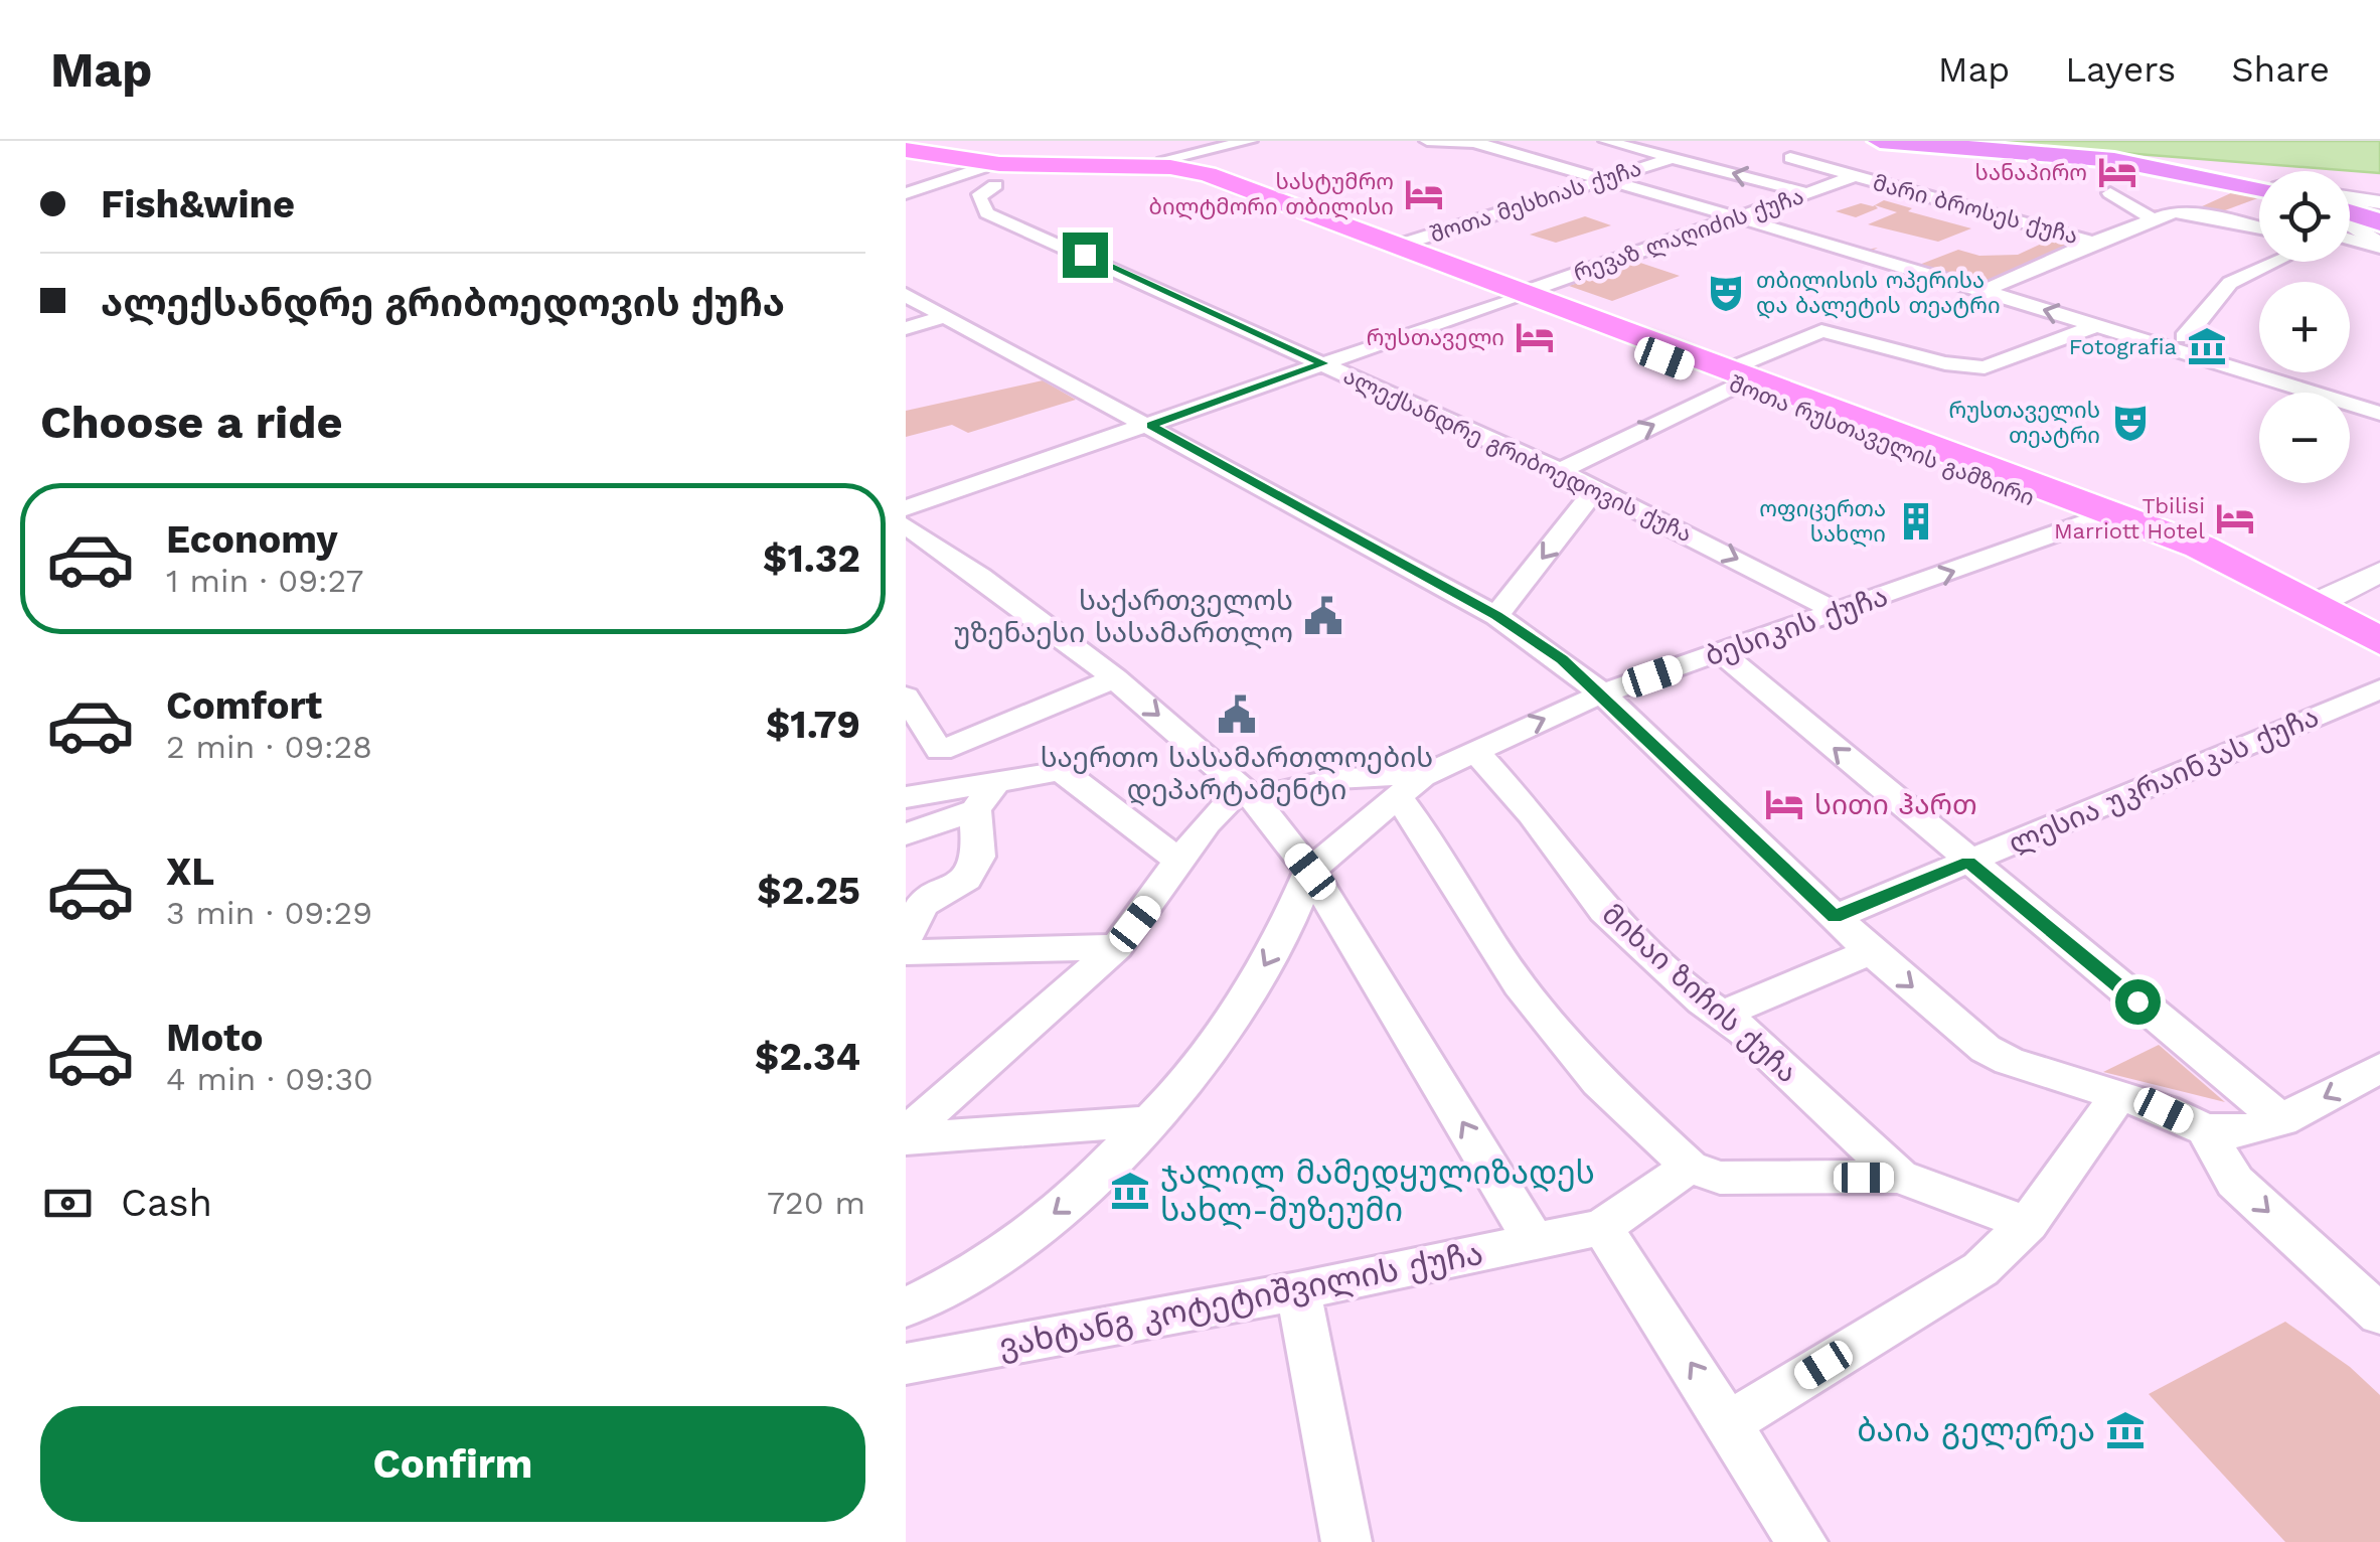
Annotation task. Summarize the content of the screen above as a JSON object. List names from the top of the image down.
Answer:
{
  "streets": {
    "main road": ["შოთა რუსთაველის გამზირი"],
    "street": [
      "შოთა მესხიას ქუჩა",
      "მარი ბროსეს ქუჩა",
      "რევაზ ლაღიძის ქუჩა",
      "ალექსანდრე გრიბოედოვის ქუჩა",
      "ბესიკის ქუჩა",
      "ლესია უკრაინკას ქუჩა",
      "მიხაი ზიჩის ქუჩა",
      "ვახტანგ კოტეტიშვილის ქუჩა"
    ]
  },
  "crossings": [
    ["შოთა მესხიას ქუჩა", "შოთა რუსთაველის გამზირი"],
    ["მარი ბროსეს ქუჩა", "რევაზ ლაღიძის ქუჩა"],
    ["რევაზ ლაღიძის ქუჩა", "შოთა რუსთაველის გამზირი"],
    ["რევაზ ლაღიძის ქუჩა", "ალექსანდრე გრიბოედოვის ქუჩა"],
    ["შოთა რუსთაველის გამზირი", "ალექსანდრე გრიბოედოვის ქუჩა"],
    ["შოთა რუსთაველის გამზირი", "ბესიკის ქუჩა"],
    ["ალექსანდრე გრიბოედოვის ქუჩა", "ბესიკის ქუჩა"],
    ["ბესიკის ქუჩა", "მიხაი ზიჩის ქუჩა"]
  ],
  "places": {
    "hotel": [
      "სანაპირო",
      "სასტუმრო ბილტმორი თბილისი",
      "რუსთაველი",
      "Tbilisi Marriott Hotel",
      "სითი ჰართ"
    ],
    "theatre": ["თბილისის ოპერისა და ბალეტის თეატრი", "რუსთაველის თეატრი"],
    "museum": ["Fotografia", "ჯალილ მამედყულიზადეს სახლ-მუზეუმი", "ბაია გელერეა"],
    "building": ["ოფიცერთა სახლი"],
    "public building": ["საქართველოს უზენაესი სასამართლო", "საერთო სასამართლოების დეპარტამენტი"]
  },
  "page": {
    "header": "Map",
    "nav": ["Map", "Layers", "Share"],
    "banner": ["Fish&wine", "ალექსანდრე გრიბოედოვის ქუჩა"],
    "map_buttons": ["+", "−"],
    "heading": "Choose a ride",
    "list": [
      {
        "name": "Economy",
        "note": "1 min · 09:27",
        "value": "$1.32"
      },
      {
        "name": "Comfort",
        "note": "2 min · 09:28",
        "value": "$1.79"
      },
      {
        "name": "XL",
        "note": "3 min · 09:29",
        "value": "$2.25"
      },
      {
        "name": "Moto",
        "note": "4 min · 09:30",
        "value": "$2.34"
      }
    ],
    "pay": ["Cash", "720 m"],
    "buttons": "Confirm"
  }
}
